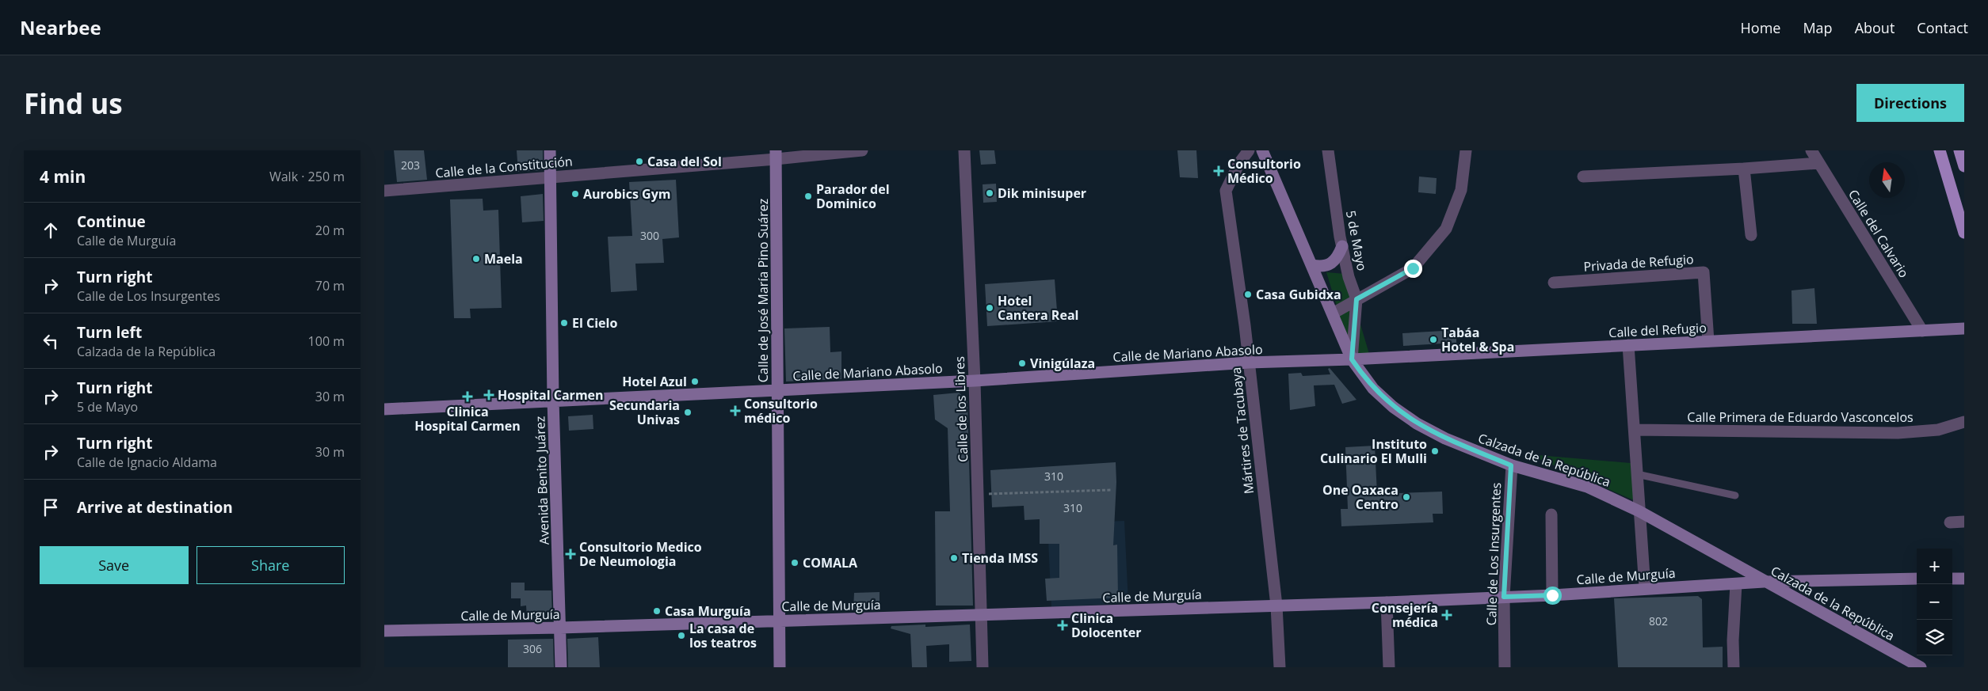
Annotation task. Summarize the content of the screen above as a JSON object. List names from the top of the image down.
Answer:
{
  "streets": {
    "street": [
      "Calle de la Constitución",
      "Calle del Calvario",
      "5 de Mayo",
      "Privada de Refugio",
      "Calle de José María Pino Suárez",
      "Calle del Refugio",
      "Calle de Mariano Abasolo",
      "Calle de los Libres",
      "Calle Primera de Eduardo Vasconcelos",
      "Mártires de Tacubaya",
      "Calzada de la República",
      "Avenida Benito Juárez",
      "Calle de Los Insurgentes",
      "Calle de Murguía"
    ]
  },
  "crossings": [
    ["Calle de la Constitución", "Calle de José María Pino Suárez"],
    ["Calle de la Constitución", "Avenida Benito Juárez"],
    ["Calle del Calvario", "Calle del Refugio"],
    ["5 de Mayo", "Calle del Refugio"],
    ["5 de Mayo", "Calle de Mariano Abasolo"],
    ["5 de Mayo", "Calzada de la República"],
    ["Privada de Refugio", "Calle del Refugio"],
    ["Calle de José María Pino Suárez", "Calle de Mariano Abasolo"],
    ["Calle de José María Pino Suárez", "Calle de Murguía"],
    ["Calle del Refugio", "Calle de Mariano Abasolo"],
    ["Calle del Refugio", "Calzada de la República"],
    ["Calle de Mariano Abasolo", "Calle de los Libres"],
    ["Calle de Mariano Abasolo", "Mártires de Tacubaya"],
    ["Calle de Mariano Abasolo", "Calzada de la República"],
    ["Calle de Mariano Abasolo", "Avenida Benito Juárez"],
    ["Calle de los Libres", "Calle de Murguía"],
    ["Mártires de Tacubaya", "Calle de Murguía"],
    ["Calzada de la República", "Calle de Los Insurgentes"],
    ["Calzada de la República", "Calle de Murguía"],
    ["Avenida Benito Juárez", "Calle de Murguía"],
    ["Calle de Los Insurgentes", "Calle de Murguía"]
  ],
  "places": {
    "other": [
      "Casa del Sol",
      "Dik minisuper",
      "Aurobics Gym",
      "Parador del Dominico",
      "Maela",
      "Casa Gubidxa",
      "Hotel Cantera Real",
      "El Cielo",
      "Tabáa Hotel & Spa",
      "Vinigúlaza",
      "Hotel Azul",
      "Secundaria Univas",
      "Instituto Culinario El Mulli",
      "One Oaxaca Centro",
      "Tienda IMSS",
      "COMALA",
      "Casa Murguía",
      "La casa de los teatros"
    ],
    "health": [
      "Consultorio Médico",
      "Hospital Carmen",
      "Clinica Hospital Carmen",
      "Consultorio médico",
      "Consultorio Medico De Neumologia",
      "Consejería médica",
      "Clinica Dolocenter"
    ]
  },
  "house_numbers": [
    "203",
    "300",
    "310",
    "310",
    "802",
    "306"
  ],
  "north": "top",
  "page": {
    "header": "Nearbee",
    "nav": [
      "Home",
      "Map",
      "About",
      "Contact"
    ],
    "buttons": [
      "Directions",
      ["Save", "Share"]
    ],
    "title": "Find us",
    "heading": ["4 min", "Walk · 250 m"],
    "list": [
      ["Continue", "Calle de Murguía", "20 m"],
      ["Turn right", "Calle de Los Insurgentes", "70 m"],
      ["Turn left", "Calzada de la República", "100 m"],
      ["Turn right", "5 de Mayo", "30 m"],
      ["Turn right", "Calle de Ignacio Aldama", "30 m"],
      "Arrive at destination"
    ],
    "map_buttons": ["+", "−"]
  }
}
